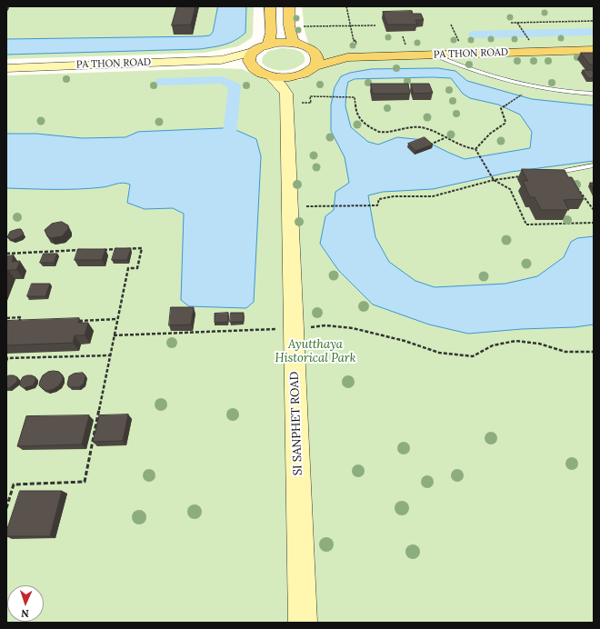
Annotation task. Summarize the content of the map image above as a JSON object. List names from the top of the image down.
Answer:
{
  "streets": {
    "main road": ["PA THON ROAD"],
    "street": ["SI SANPHET ROAD"]
  },
  "parks": ["Ayutthaya Historical Park"],
  "north": "bottom"
}
